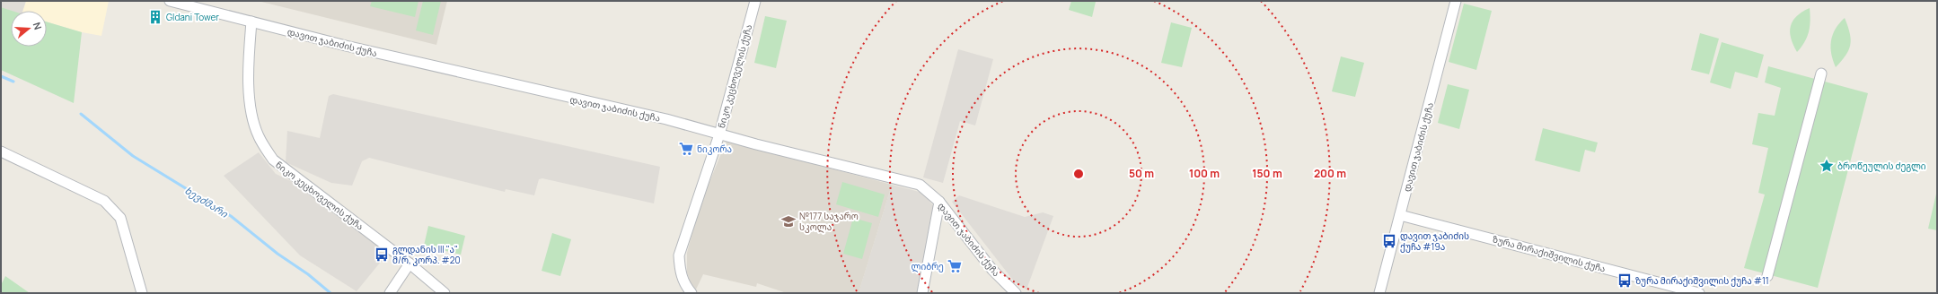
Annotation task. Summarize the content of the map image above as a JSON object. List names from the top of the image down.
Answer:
{
  "streets": {
    "street": ["დავით ჯაბიძის ქუჩა", "ნიკო კეცხოველის ქუჩა", "ზურა მირაქიშვილის ქუჩა"]
  },
  "crossings": [
    ["დავით ჯაბიძის ქუჩა", "ნიკო კეცხოველის ქუჩა"],
    ["დავით ჯაბიძის ქუჩა", "ზურა მირაქიშვილის ქუჩა"]
  ],
  "water": ["ხევძმარი"],
  "places": {
    "building": ["Gldani Tower"],
    "supermarket": ["ნიკორა", "ლიბრე"],
    "place": ["ბროწეულის ძეგლი"],
    "school or university": ["№177 საჯარო სკოლა"],
    "bus stop": ["დავით ჯაბიძის ქუჩა #19ა", "გლდანის III \"ა\" მ/რ, კორპ. #20", "ზურა მირაქიშვილის ქუჩა #11"]
  },
  "north": "right",
  "rings": [
    "50 m",
    "100 m",
    "150 m",
    "200 m"
  ]
}
